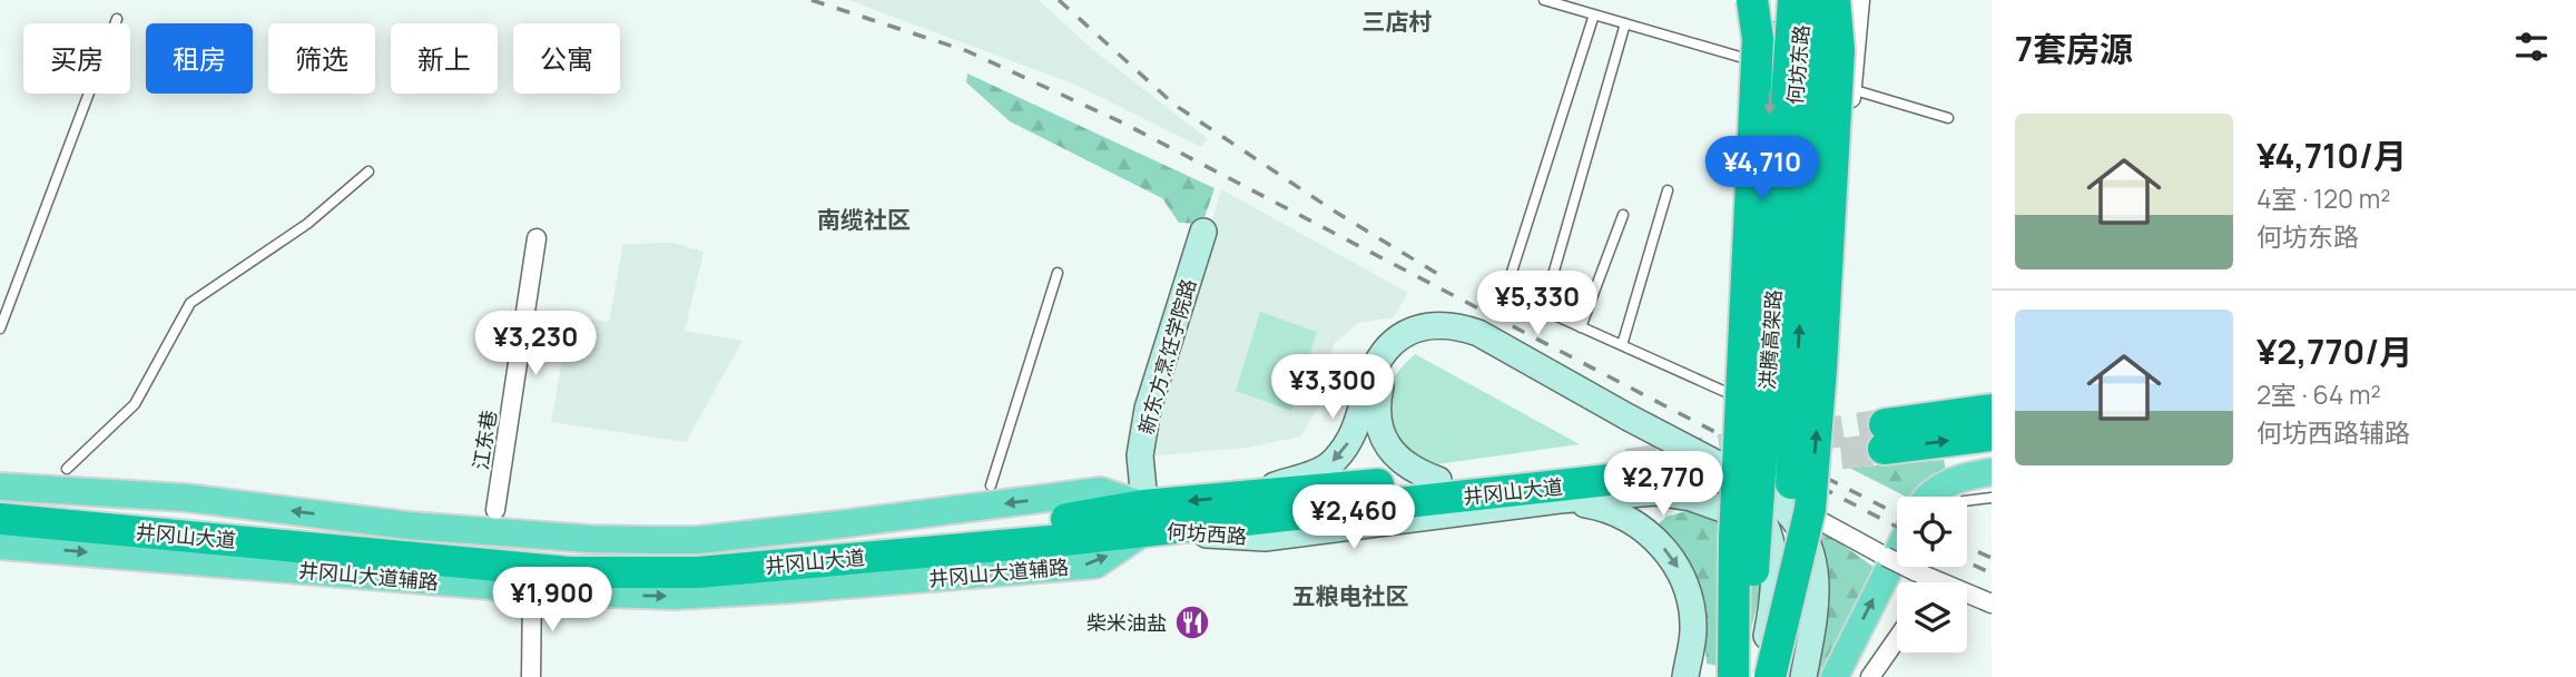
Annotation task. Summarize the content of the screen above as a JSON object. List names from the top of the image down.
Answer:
{
  "streets": {
    "highway": ["洪腾高架路", "井冈山大道"],
    "main road": [
      "何坊东路",
      "新东方烹饪学院路",
      "何坊西路",
      "井冈山大道辅路"
    ],
    "street": ["江东巷"]
  },
  "crossings": [
    ["新东方烹饪学院路", "井冈山大道"],
    ["新东方烹饪学院路", "何坊西路"],
    ["新东方烹饪学院路", "井冈山大道辅路"],
    ["井冈山大道", "何坊西路"],
    ["井冈山大道", "井冈山大道辅路"],
    ["何坊西路", "井冈山大道辅路"]
  ],
  "districts": ["三店村", "南缆社区", "五粮电社区"],
  "places": {
    "restaurant": ["柴米油盐"]
  },
  "page": {
    "heading": "7套房源",
    "chip": [
      "买房",
      "租房",
      "筛选",
      "新上",
      "公寓"
    ],
    "list": [
      {
        "name": "¥4,710/月",
        "note": "4室 · 120 m² · 何坊东路"
      },
      {
        "name": "¥2,770/月",
        "note": "2室 · 64 m² · 何坊西路辅路"
      }
    ],
    "price": [
      "¥4,710",
      "¥5,330",
      "¥3,230",
      "¥3,300",
      "¥2,770",
      "¥2,460",
      "¥1,900"
    ]
  }
}
